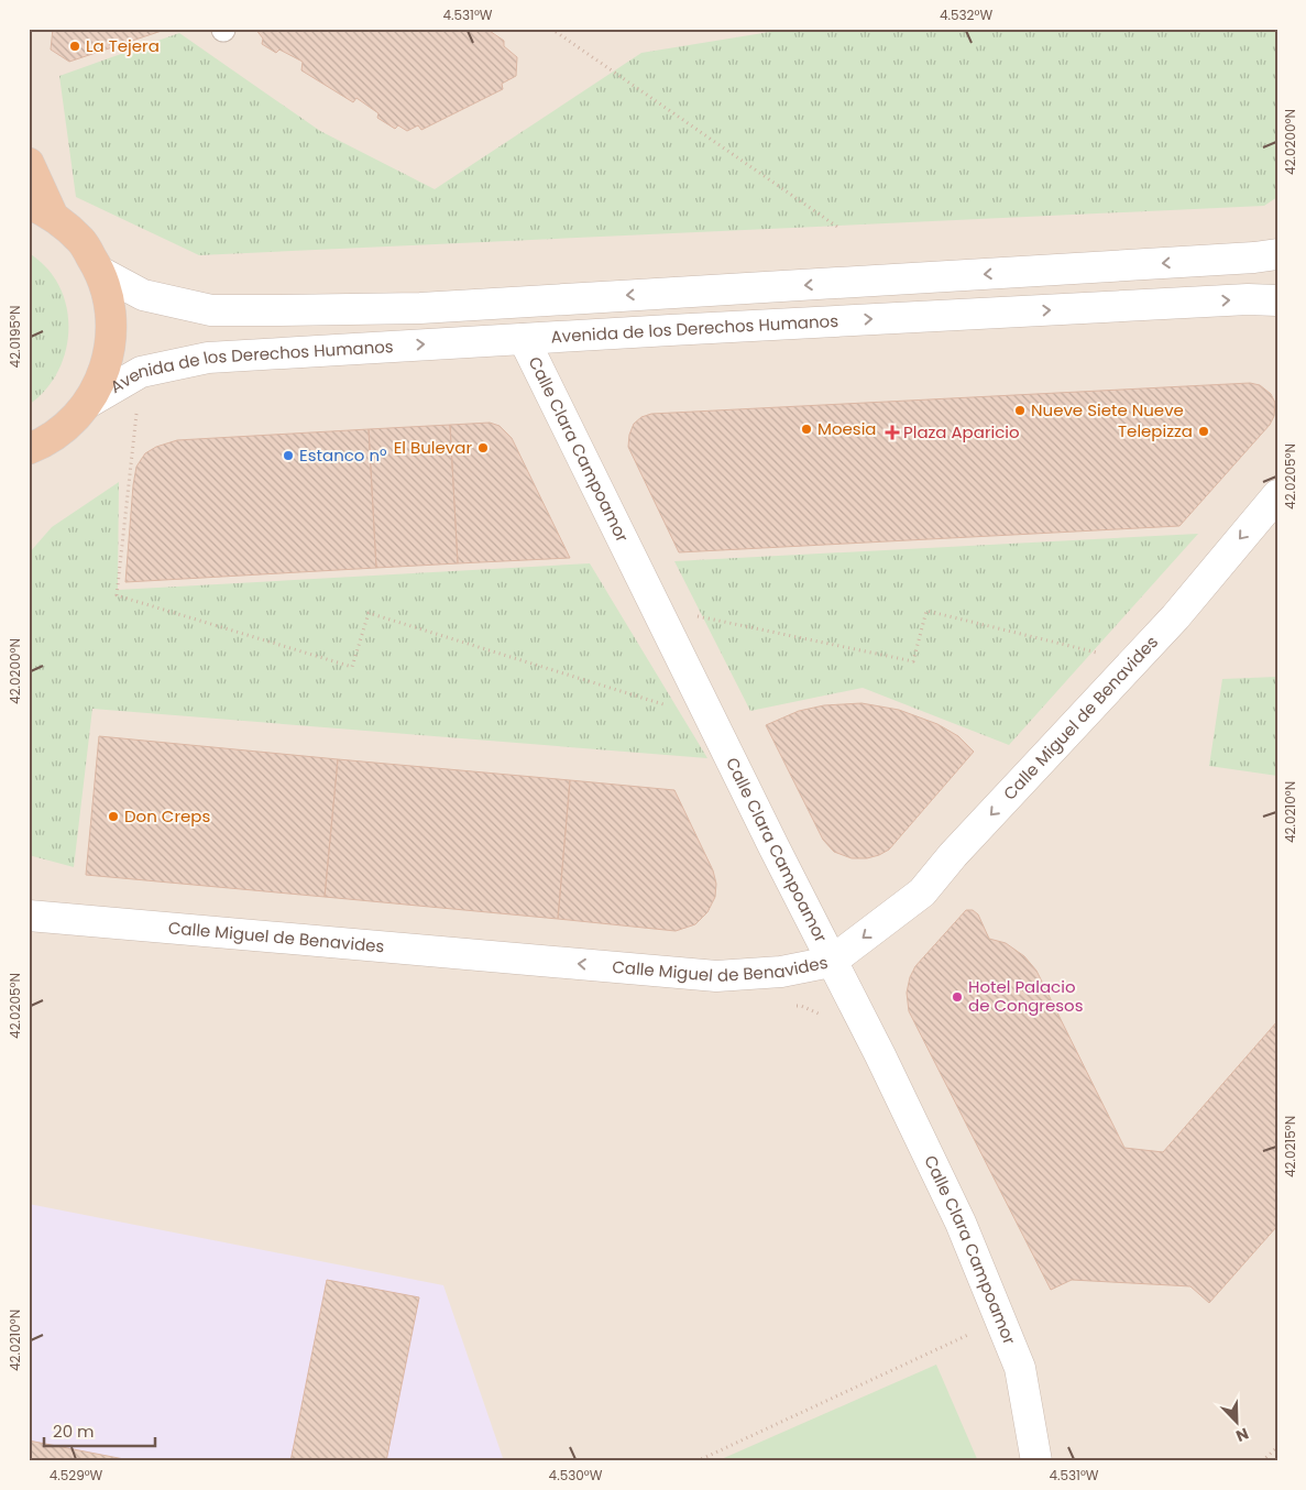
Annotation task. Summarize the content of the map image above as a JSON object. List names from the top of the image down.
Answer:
{
  "streets": {
    "street": ["Avenida de los Derechos Humanos", "Calle Clara Campoamor", "Calle Miguel de Benavides"]
  },
  "crossings": [
    ["Avenida de los Derechos Humanos", "Calle Clara Campoamor"],
    ["Calle Clara Campoamor", "Calle Miguel de Benavides"]
  ],
  "one_way": ["Calle Miguel de Benavides"],
  "places": {
    "other": [
      "La Tejera",
      "Nueve Siete Nueve",
      "Moesia",
      "Telepizza",
      "El Bulevar",
      "Estanco nº",
      "Don Creps",
      "Hotel Palacio de Congresos"
    ],
    "health": ["Plaza Aparicio"]
  },
  "scale_bar": "20 m",
  "north": "bottom right",
  "coordinates": [
    "4.531°W",
    "4.532°W",
    "42.0200°N",
    "42.0195°N",
    "42.0205°N",
    "42.0210°N",
    "42.0215°N",
    "4.529°W",
    "4.530°W"
  ]
}
